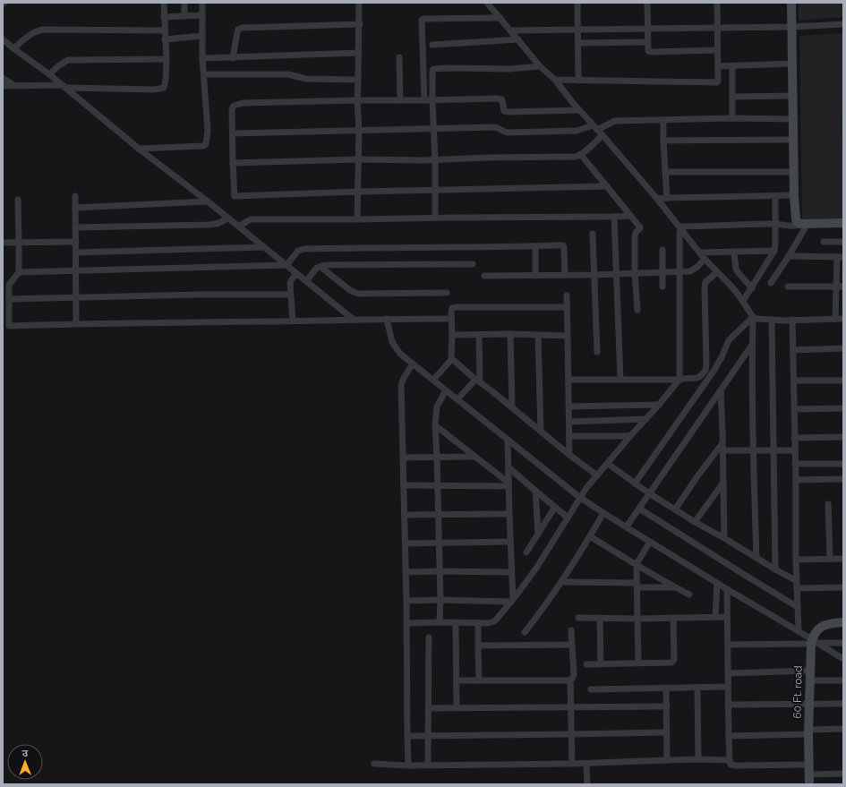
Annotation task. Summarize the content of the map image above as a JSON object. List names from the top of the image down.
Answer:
{
  "streets": {
    "street": ["60 Ft. road"]
  },
  "north": "top"
}
